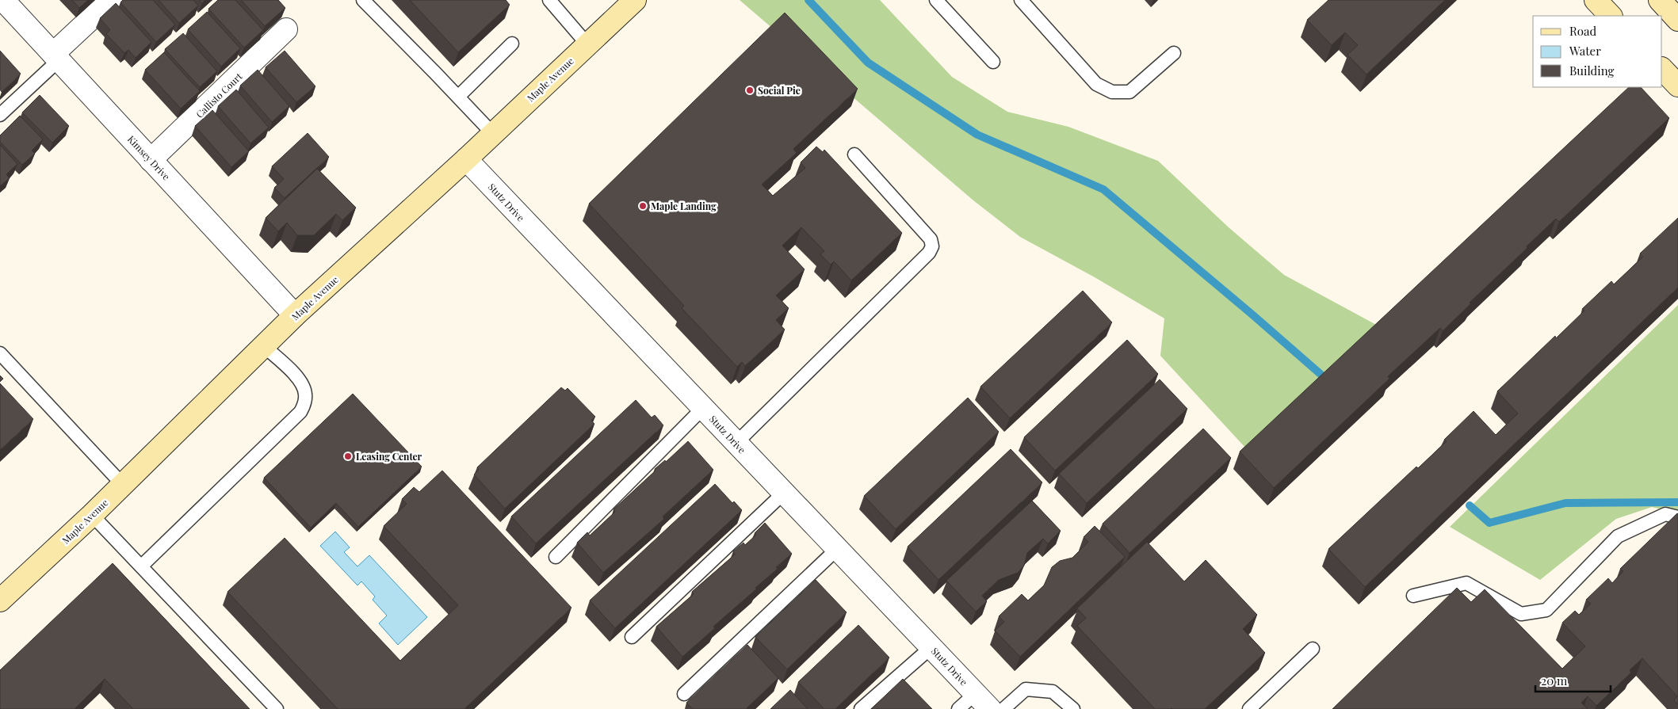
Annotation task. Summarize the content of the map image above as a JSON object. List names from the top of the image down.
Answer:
{
  "streets": {
    "main road": ["Maple Avenue"],
    "street": ["Callisto Court", "Kimsey Drive", "Stutz Drive"]
  },
  "crossings": [
    ["Maple Avenue", "Kimsey Drive"],
    ["Maple Avenue", "Stutz Drive"],
    ["Callisto Court", "Kimsey Drive"]
  ],
  "places": ["Social Pie", "Maple Landing", "Leasing Center"],
  "legend": ["Road", "Water", "Building"],
  "scale_bar": "20 m"
}
